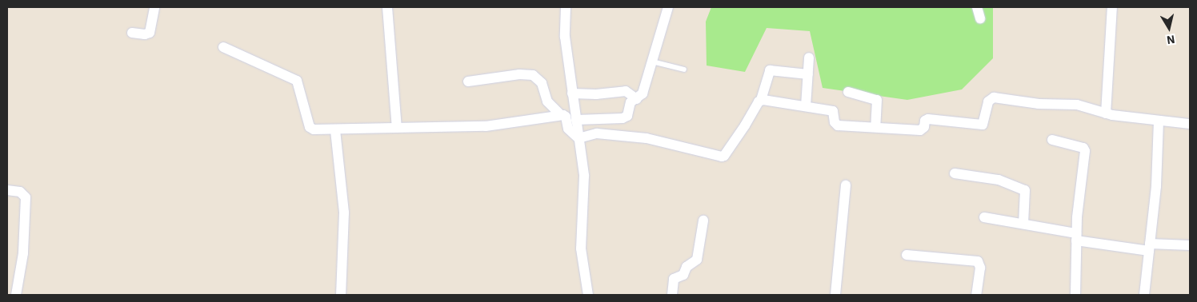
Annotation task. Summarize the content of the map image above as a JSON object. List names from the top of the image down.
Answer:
{
  "north": "bottom"
}
